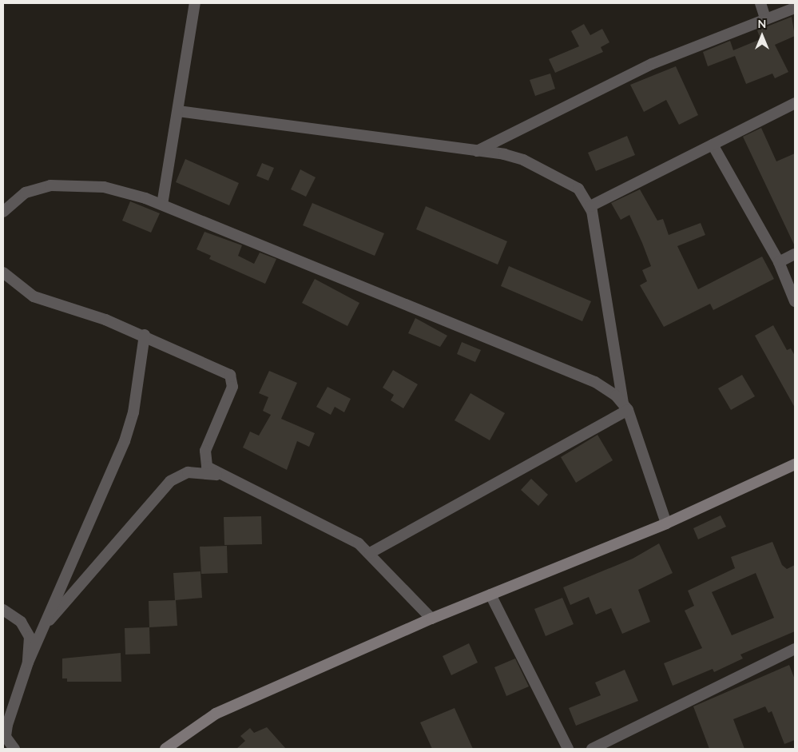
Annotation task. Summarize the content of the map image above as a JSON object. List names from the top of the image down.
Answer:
{
  "north": "top"
}
